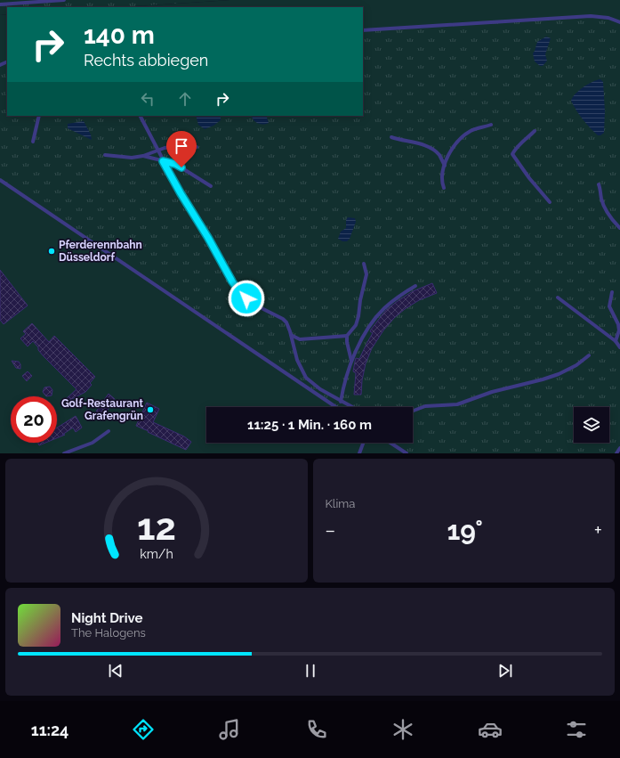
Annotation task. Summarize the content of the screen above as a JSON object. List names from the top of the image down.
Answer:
{
  "places": ["Pferderennbahn Düsseldorf", "Golf-Restaurant Grafengrün"],
  "page": {
    "turn": ["140 m", "Rechts abbiegen"],
    "limit": "20",
    "trip": "11:25 · 1 Min. · 160 m",
    "tile": "Klima",
    "heat": ["−", "19°", "+"],
    "song": ["Night Drive", "The Halogens"],
    "tabs": "11:24",
    "gauge": ["12", "km/h"]
  }
}
